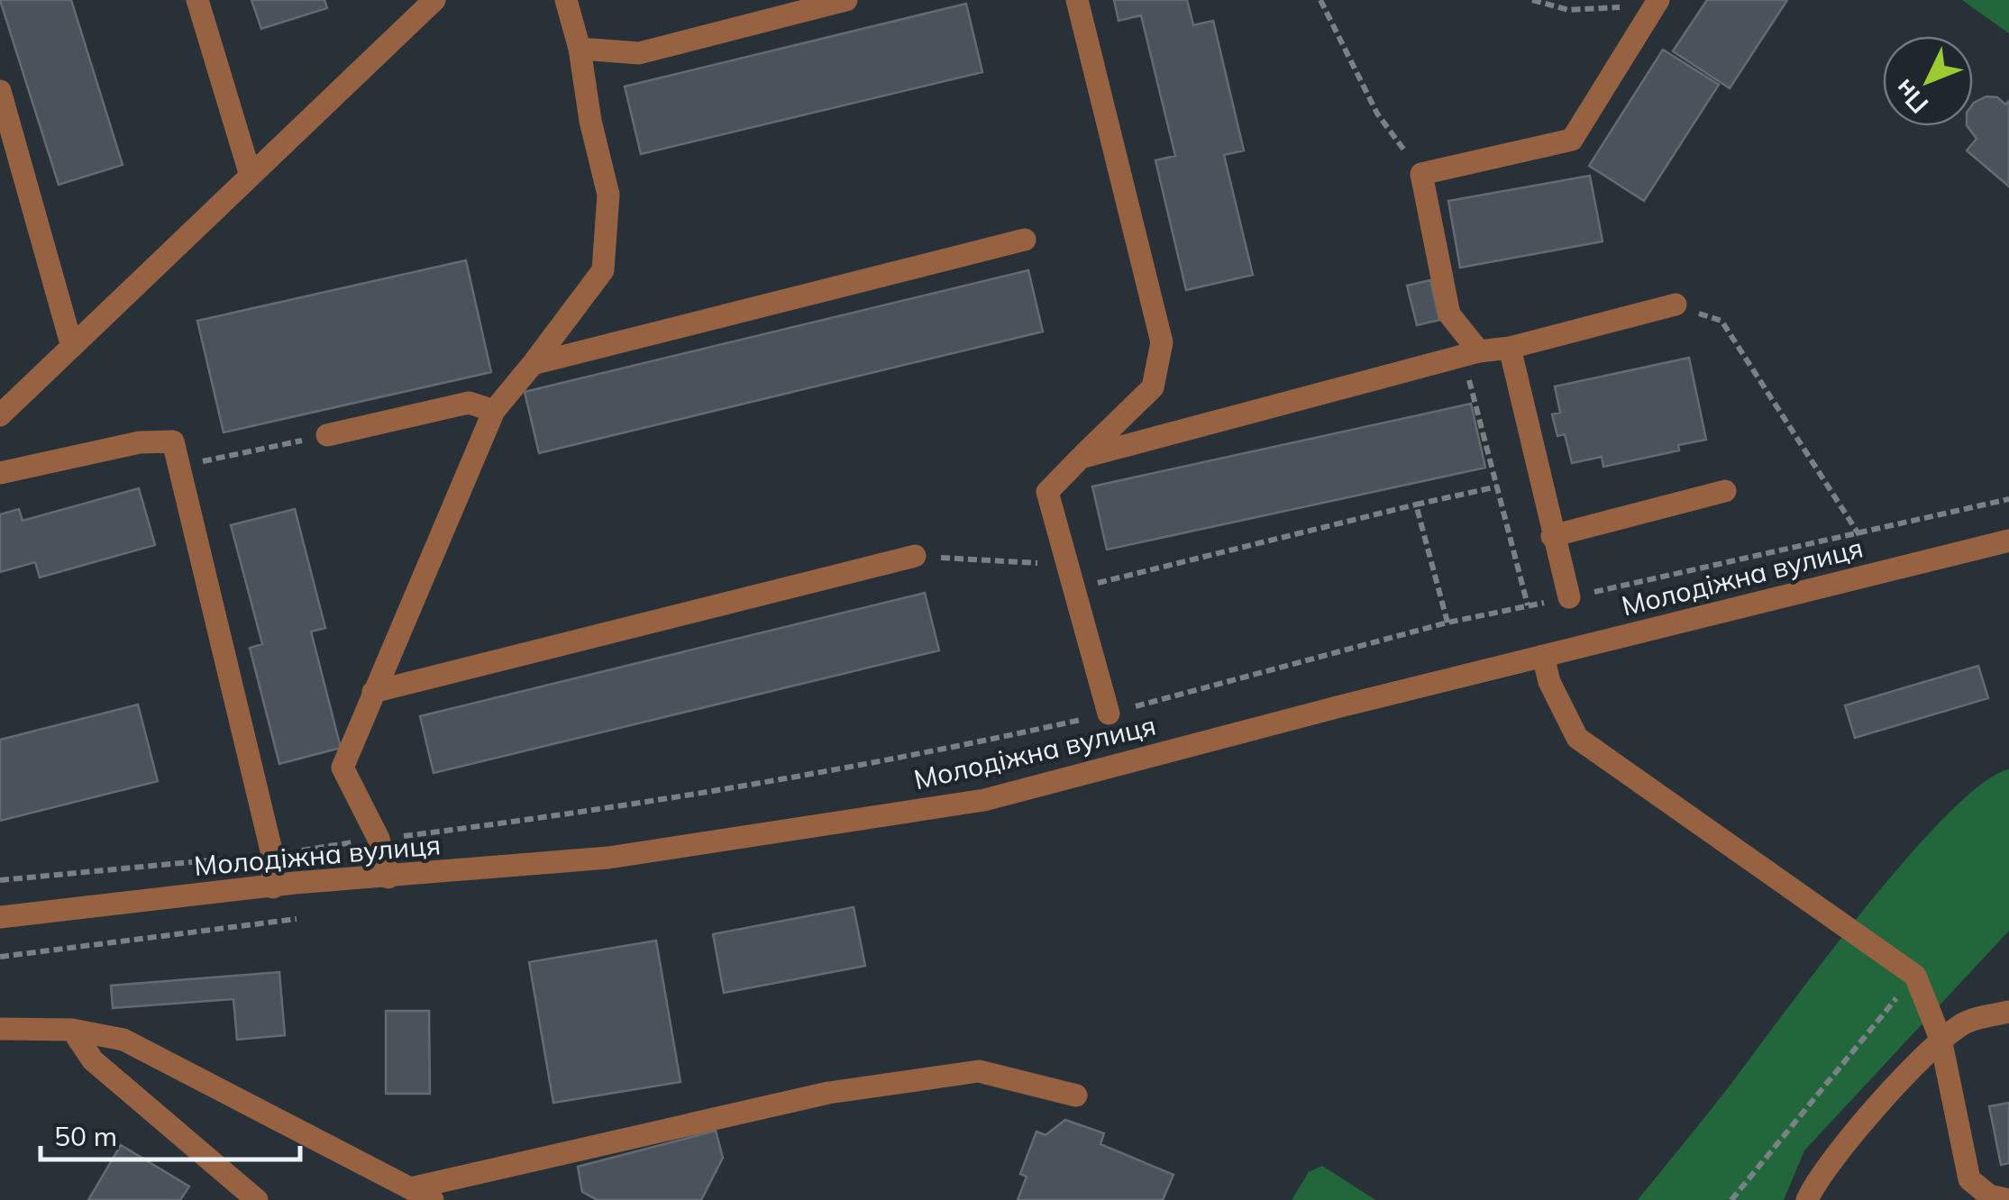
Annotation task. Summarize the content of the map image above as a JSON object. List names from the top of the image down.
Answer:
{
  "streets": {
    "street": ["Молодіжна вулиця"]
  },
  "scale_bar": "50 m",
  "north": "bottom left"
}
